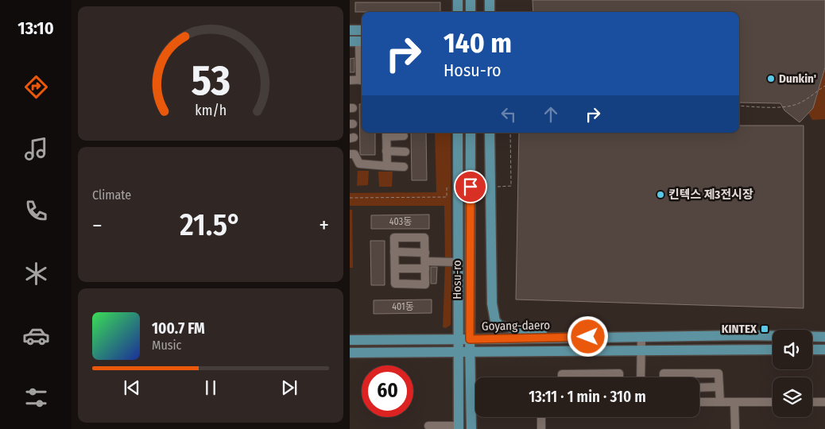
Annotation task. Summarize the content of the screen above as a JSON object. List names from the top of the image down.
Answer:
{
  "streets": {
    "main road": ["Hosu-ro", "Goyang-daero"]
  },
  "crossings": [
    ["Hosu-ro", "Goyang-daero"]
  ],
  "places": {
    "other": ["Dunkin'", "킨텍스 제3전시장"],
    "transit": ["KINTEX"]
  },
  "house_numbers": ["403동", "401동"],
  "page": {
    "tabs": "13:10",
    "turn": ["140 m", "Hosu-ro"],
    "tile": "Climate",
    "heat": ["−", "21.5°", "+"],
    "song": ["100.7 FM", "Music"],
    "limit": "60",
    "trip": "13:11 · 1 min · 310 m",
    "gauge": ["53", "km/h"]
  }
}
